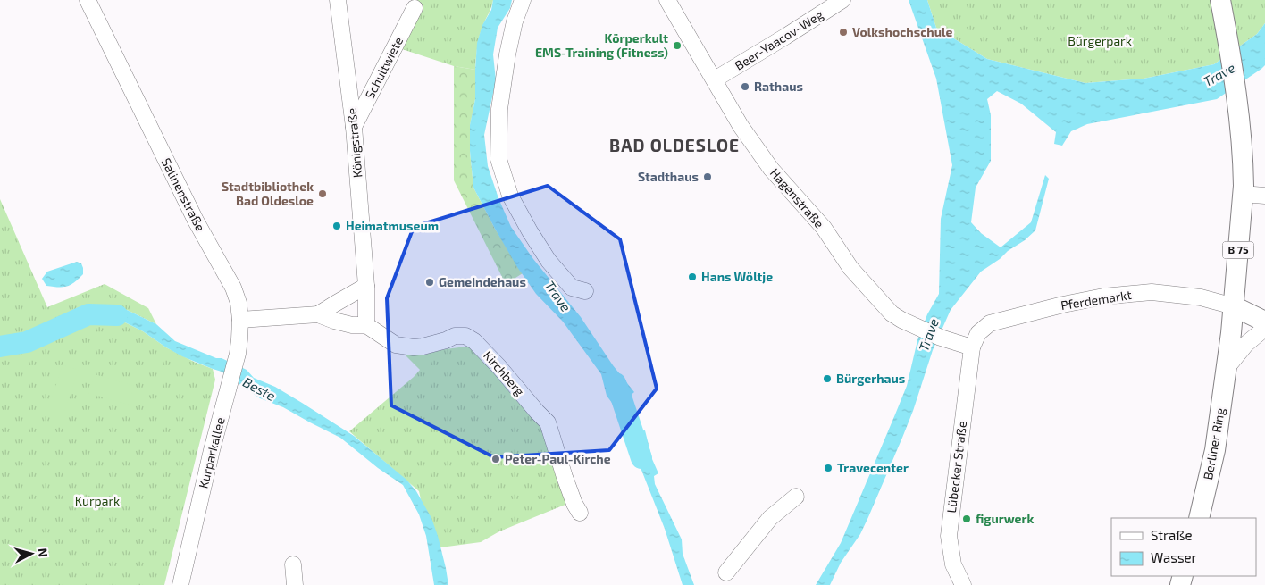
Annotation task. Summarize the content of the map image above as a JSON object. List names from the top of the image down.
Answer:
{
  "streets": {
    "main road": ["B 75", "Berliner Ring"],
    "street": [
      "Beer-Yaacov-Weg",
      "Schultwiete",
      "Königstraße",
      "Salinenstraße",
      "Hagenstraße",
      "Pferdemarkt",
      "Kirchberg",
      "Kurparkallee",
      "Lübecker Straße"
    ]
  },
  "crossings": [
    ["Beer-Yaacov-Weg", "Hagenstraße"],
    ["Schultwiete", "Königstraße"],
    ["Salinenstraße", "Kurparkallee"],
    ["Hagenstraße", "Pferdemarkt"],
    ["Hagenstraße", "Lübecker Straße"],
    ["B 75", "Pferdemarkt"],
    ["B 75", "Berliner Ring"],
    ["Pferdemarkt", "Berliner Ring"],
    ["Pferdemarkt", "Lübecker Straße"]
  ],
  "districts": ["BAD OLDESLOE"],
  "water": ["Trave", "Beste"],
  "parks": ["Bürgerpark", "Kurpark"],
  "places": [
    "Volkshochschule",
    "Körperkult EMS-Training (Fitness)",
    "Rathaus",
    "Stadthaus",
    "Stadtbibliothek Bad Oldesloe",
    "Heimatmuseum",
    "Hans Wöltje",
    "Gemeindehaus",
    "Bürgerhaus",
    "Peter-Paul-Kirche",
    "Travecenter",
    "figurwerk"
  ],
  "legend": ["Straße", "Wasser"],
  "north": "right"
}
